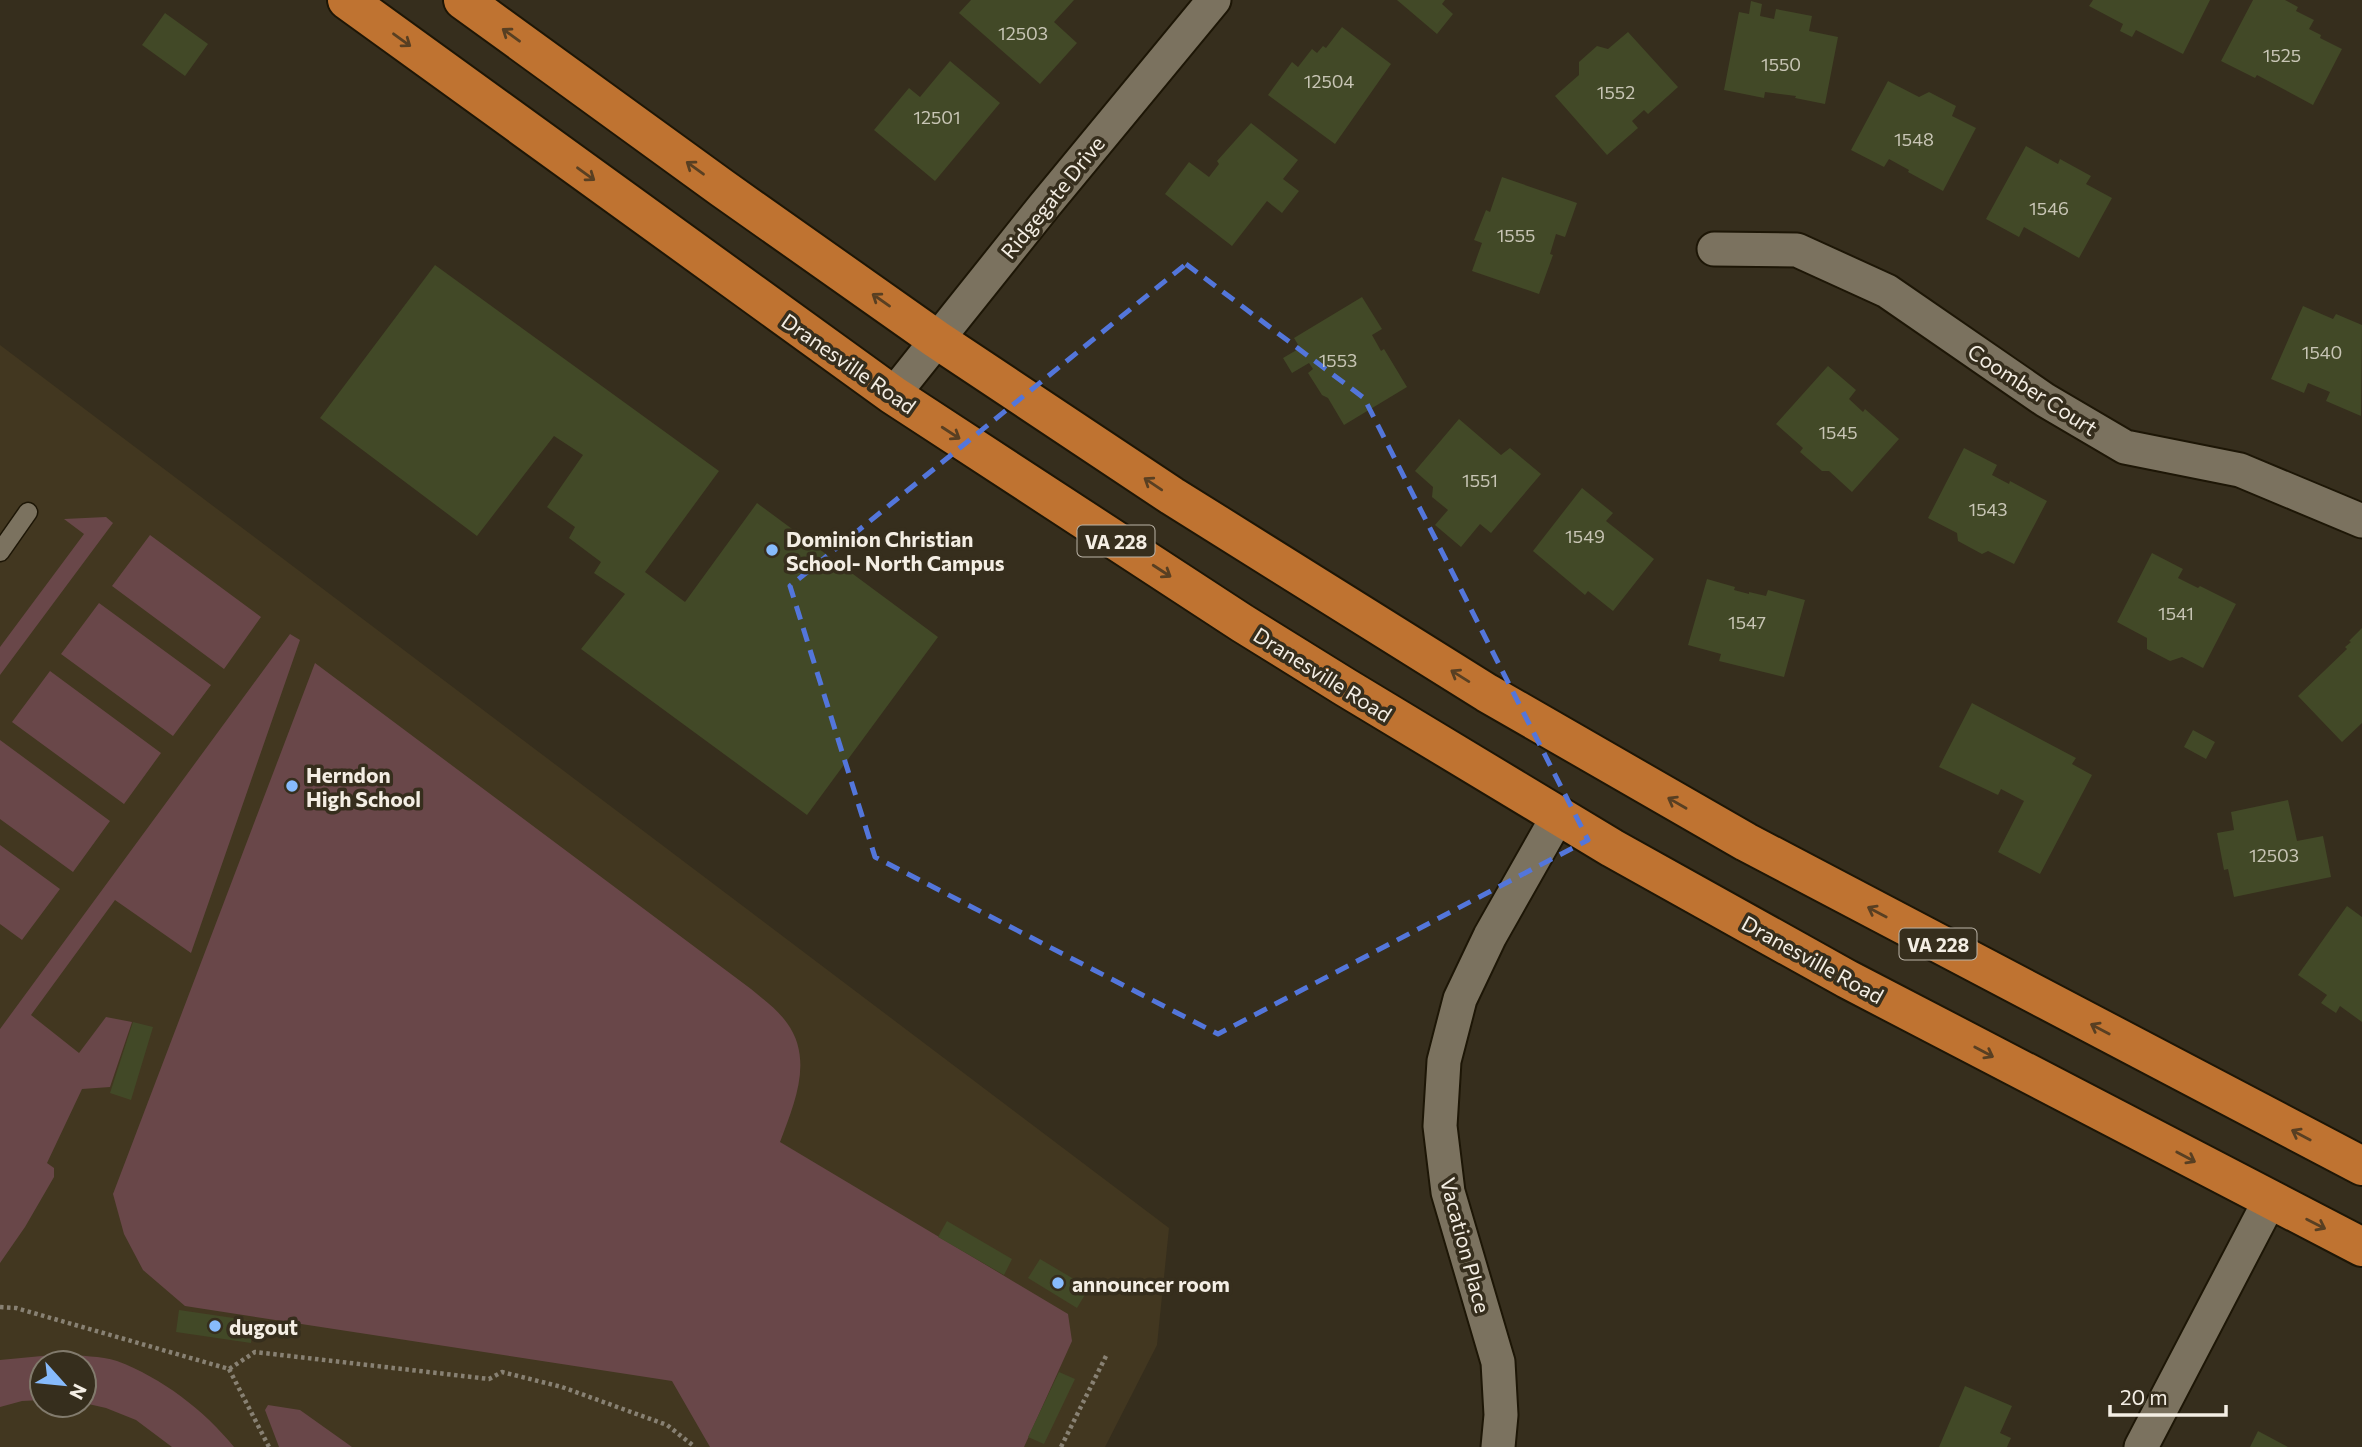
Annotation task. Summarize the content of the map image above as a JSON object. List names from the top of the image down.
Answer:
{
  "streets": {
    "main road": ["Dranesville Road", "VA 228"],
    "street": ["Ridgegate Drive", "Coomber Court", "Vacation Place"]
  },
  "crossings": [
    ["Ridgegate Drive", "Dranesville Road"],
    ["Ridgegate Drive", "VA 228"],
    ["Dranesville Road", "Vacation Place"]
  ],
  "places": [
    "Dominion Christian School- North Campus",
    "Herndon High School",
    "announcer room",
    "dugout"
  ],
  "house_numbers": [
    "12503",
    "1525",
    "1550",
    "12504",
    "1552",
    "12501",
    "1548",
    "1546",
    "1555",
    "1540",
    "1553",
    "1545",
    "1551",
    "1543",
    "1549",
    "1541",
    "1547",
    "12503"
  ],
  "scale_bar": "20 m",
  "north": "bottom right"
}
